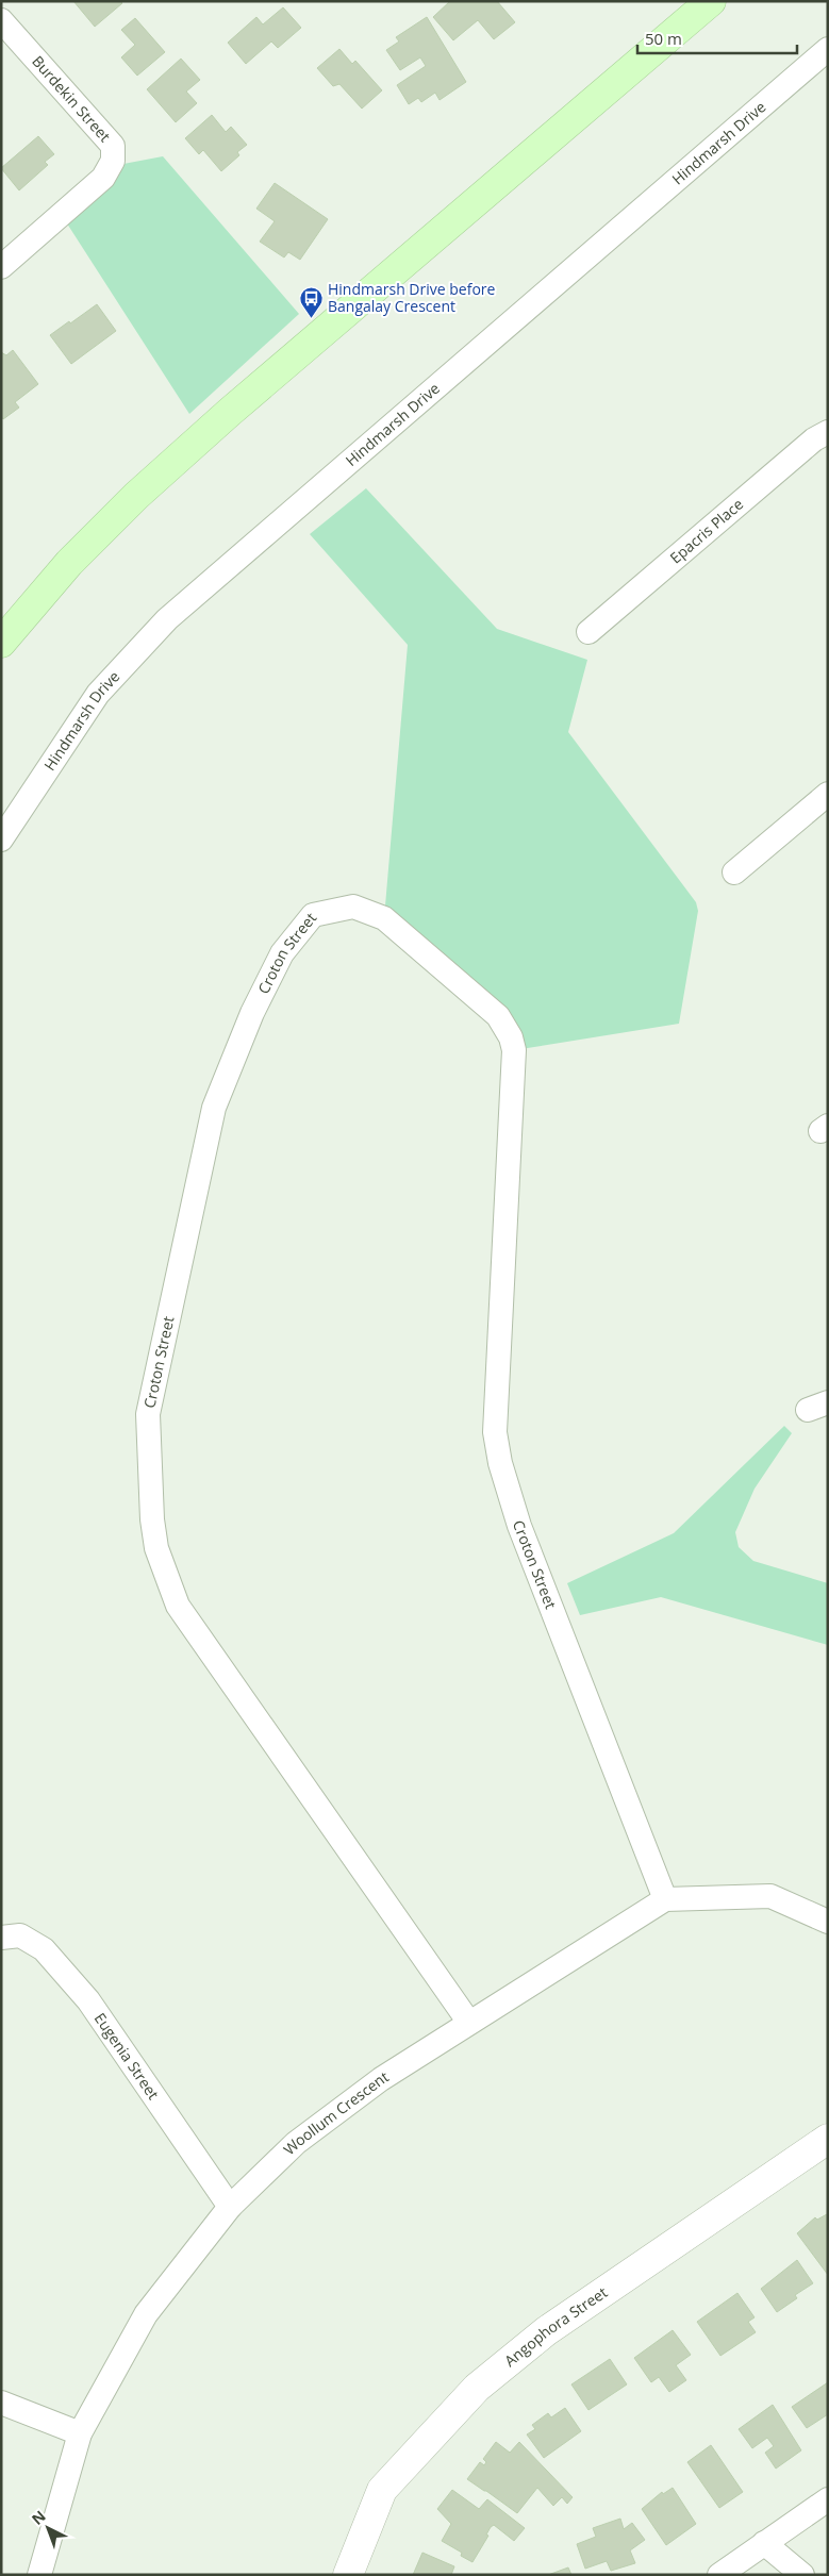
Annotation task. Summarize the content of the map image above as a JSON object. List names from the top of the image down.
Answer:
{
  "streets": {
    "street": [
      "Burdekin Street",
      "Hindmarsh Drive",
      "Epacris Place",
      "Croton Street",
      "Eugenia Street",
      "Woollum Crescent",
      "Angophora Street"
    ]
  },
  "crossings": [
    ["Croton Street", "Woollum Crescent"],
    ["Eugenia Street", "Woollum Crescent"]
  ],
  "places": {
    "bus stop": ["Hindmarsh Drive before Bangalay Crescent"]
  },
  "scale_bar": "50 m",
  "north": "top left"
}
